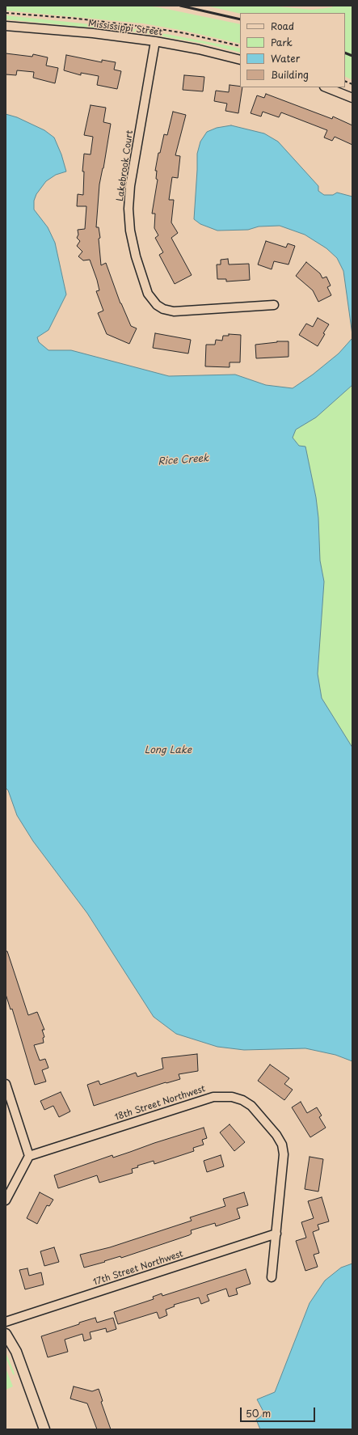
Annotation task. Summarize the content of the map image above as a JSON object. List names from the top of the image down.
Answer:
{
  "streets": {
    "street": [
      "Mississippi Street",
      "Lakebrook Court",
      "18th Street Northwest",
      "17th Street Northwest"
    ]
  },
  "crossings": [
    ["Mississippi Street", "Lakebrook Court"],
    ["18th Street Northwest", "17th Street Northwest"]
  ],
  "water": ["Rice Creek", "Long Lake"],
  "legend": [
    "Road",
    "Park",
    "Water",
    "Building"
  ],
  "scale_bar": "50 m"
}
